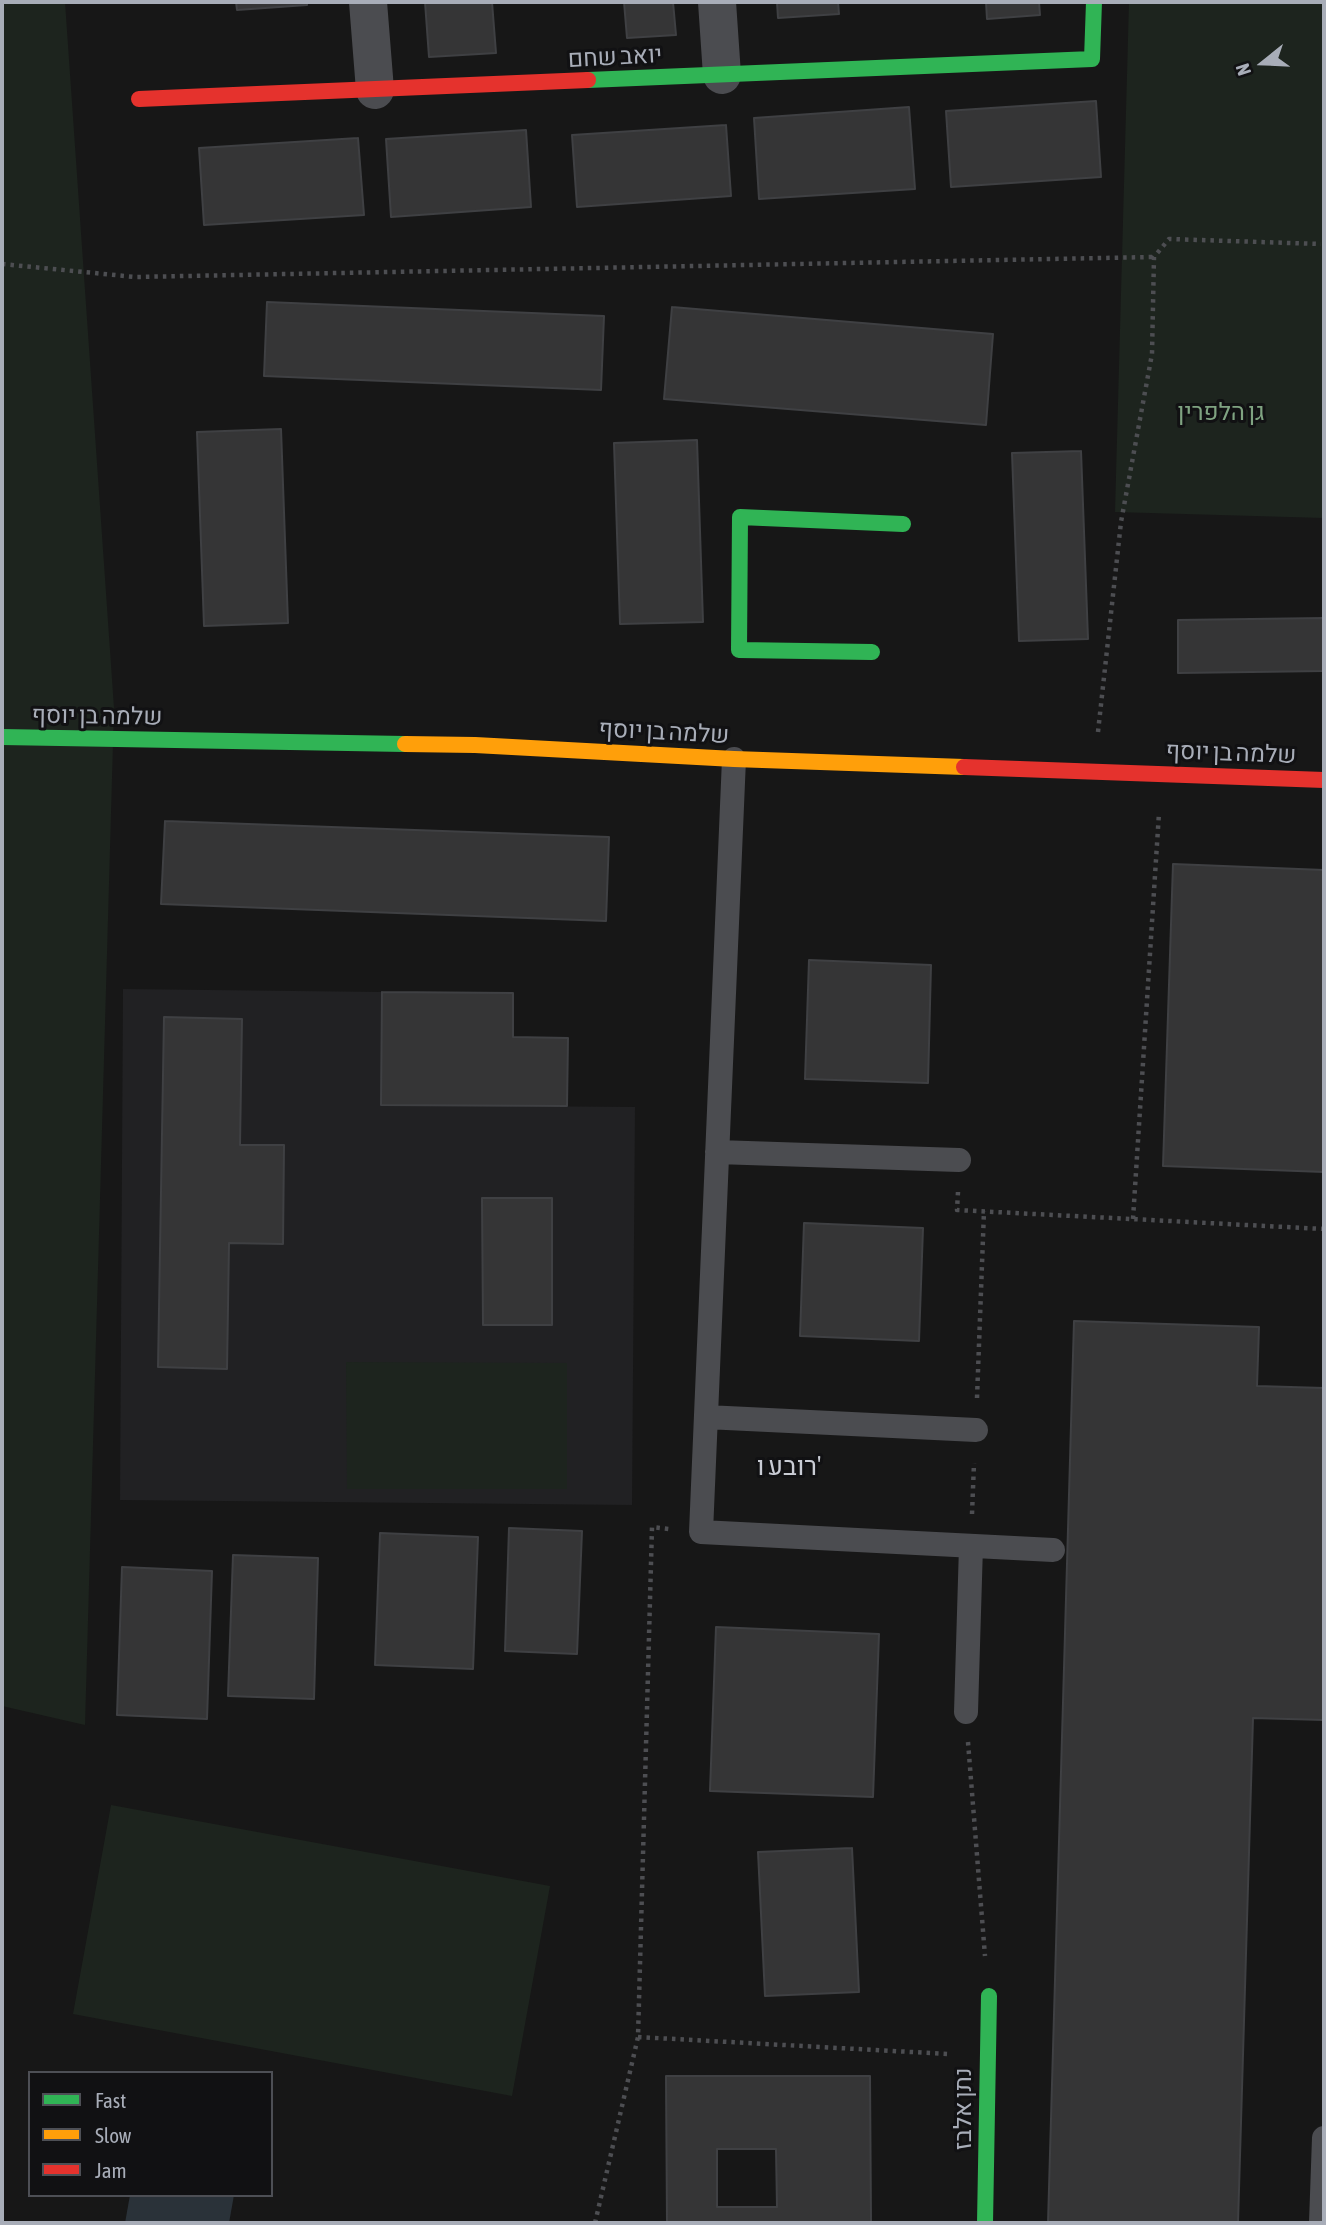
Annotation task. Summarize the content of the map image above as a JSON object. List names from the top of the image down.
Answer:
{
  "streets": {
    "street": ["יואב שחם", "שלמה בן יוסף", "נתן אלבז"]
  },
  "districts": ["רובע ו'"],
  "parks": ["גן הלפרין"],
  "legend": ["Fast", "Slow", "Jam"],
  "north": "left"
}
